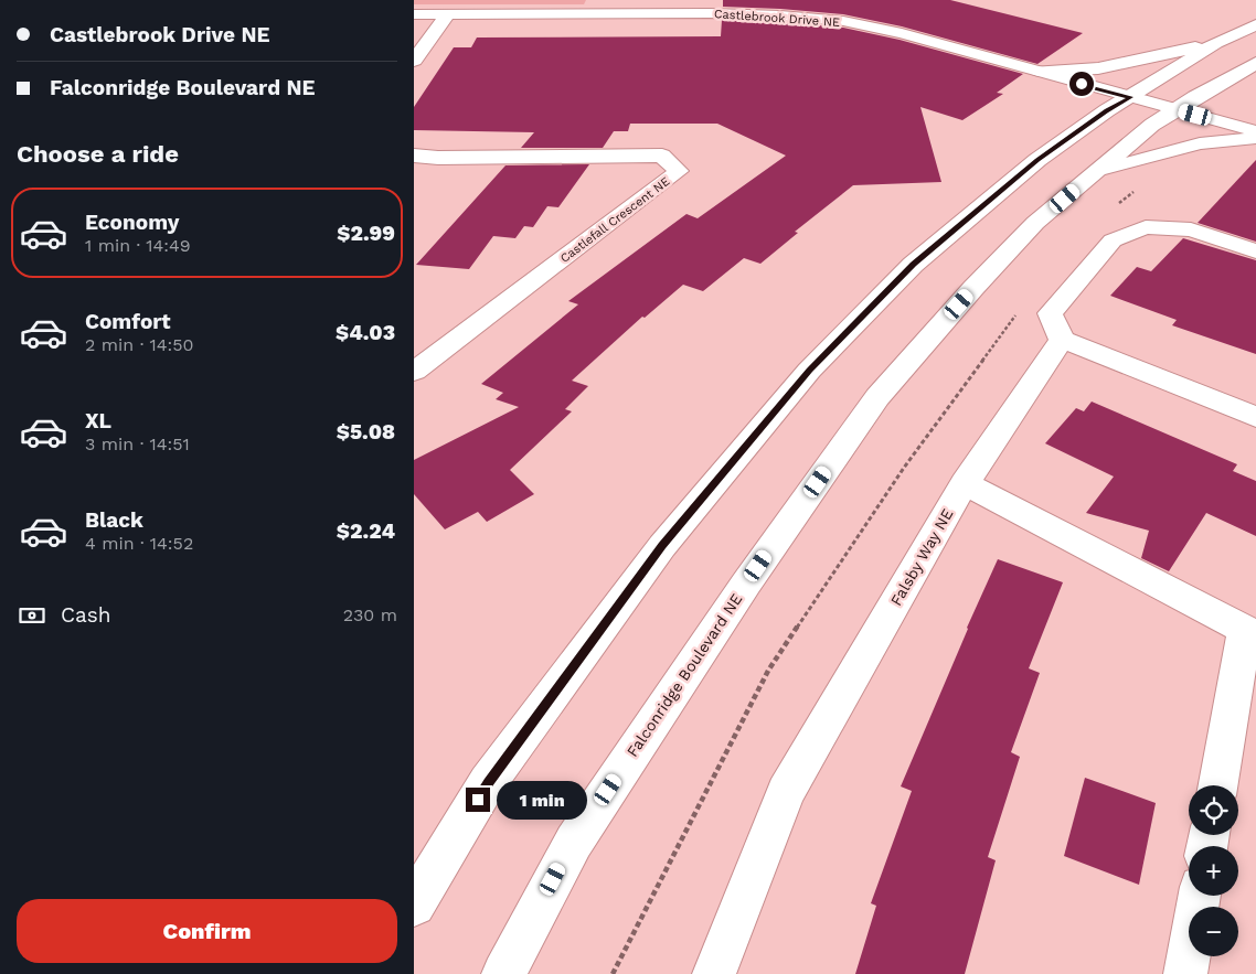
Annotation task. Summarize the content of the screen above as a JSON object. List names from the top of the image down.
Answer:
{
  "streets": {
    "main road": [
      "Castlebrook Drive NE",
      "Castlefall Crescent NE",
      "Falsby Way NE",
      "Falconridge Boulevard NE"
    ]
  },
  "crossings": [
    ["Castlebrook Drive NE", "Falconridge Boulevard NE"]
  ],
  "page": {
    "banner": ["Castlebrook Drive NE", "Falconridge Boulevard NE"],
    "heading": "Choose a ride",
    "list": [
      {
        "name": "Economy",
        "note": "1 min · 14:49",
        "value": "$2.99"
      },
      {
        "name": "Comfort",
        "note": "2 min · 14:50",
        "value": "$4.03"
      },
      {
        "name": "XL",
        "note": "3 min · 14:51",
        "value": "$5.08"
      },
      {
        "name": "Black",
        "note": "4 min · 14:52",
        "value": "$2.24"
      }
    ],
    "pay": ["Cash", "230 m"],
    "bubble": "1 min",
    "map_buttons": ["+", "−"],
    "buttons": "Confirm"
  }
}
